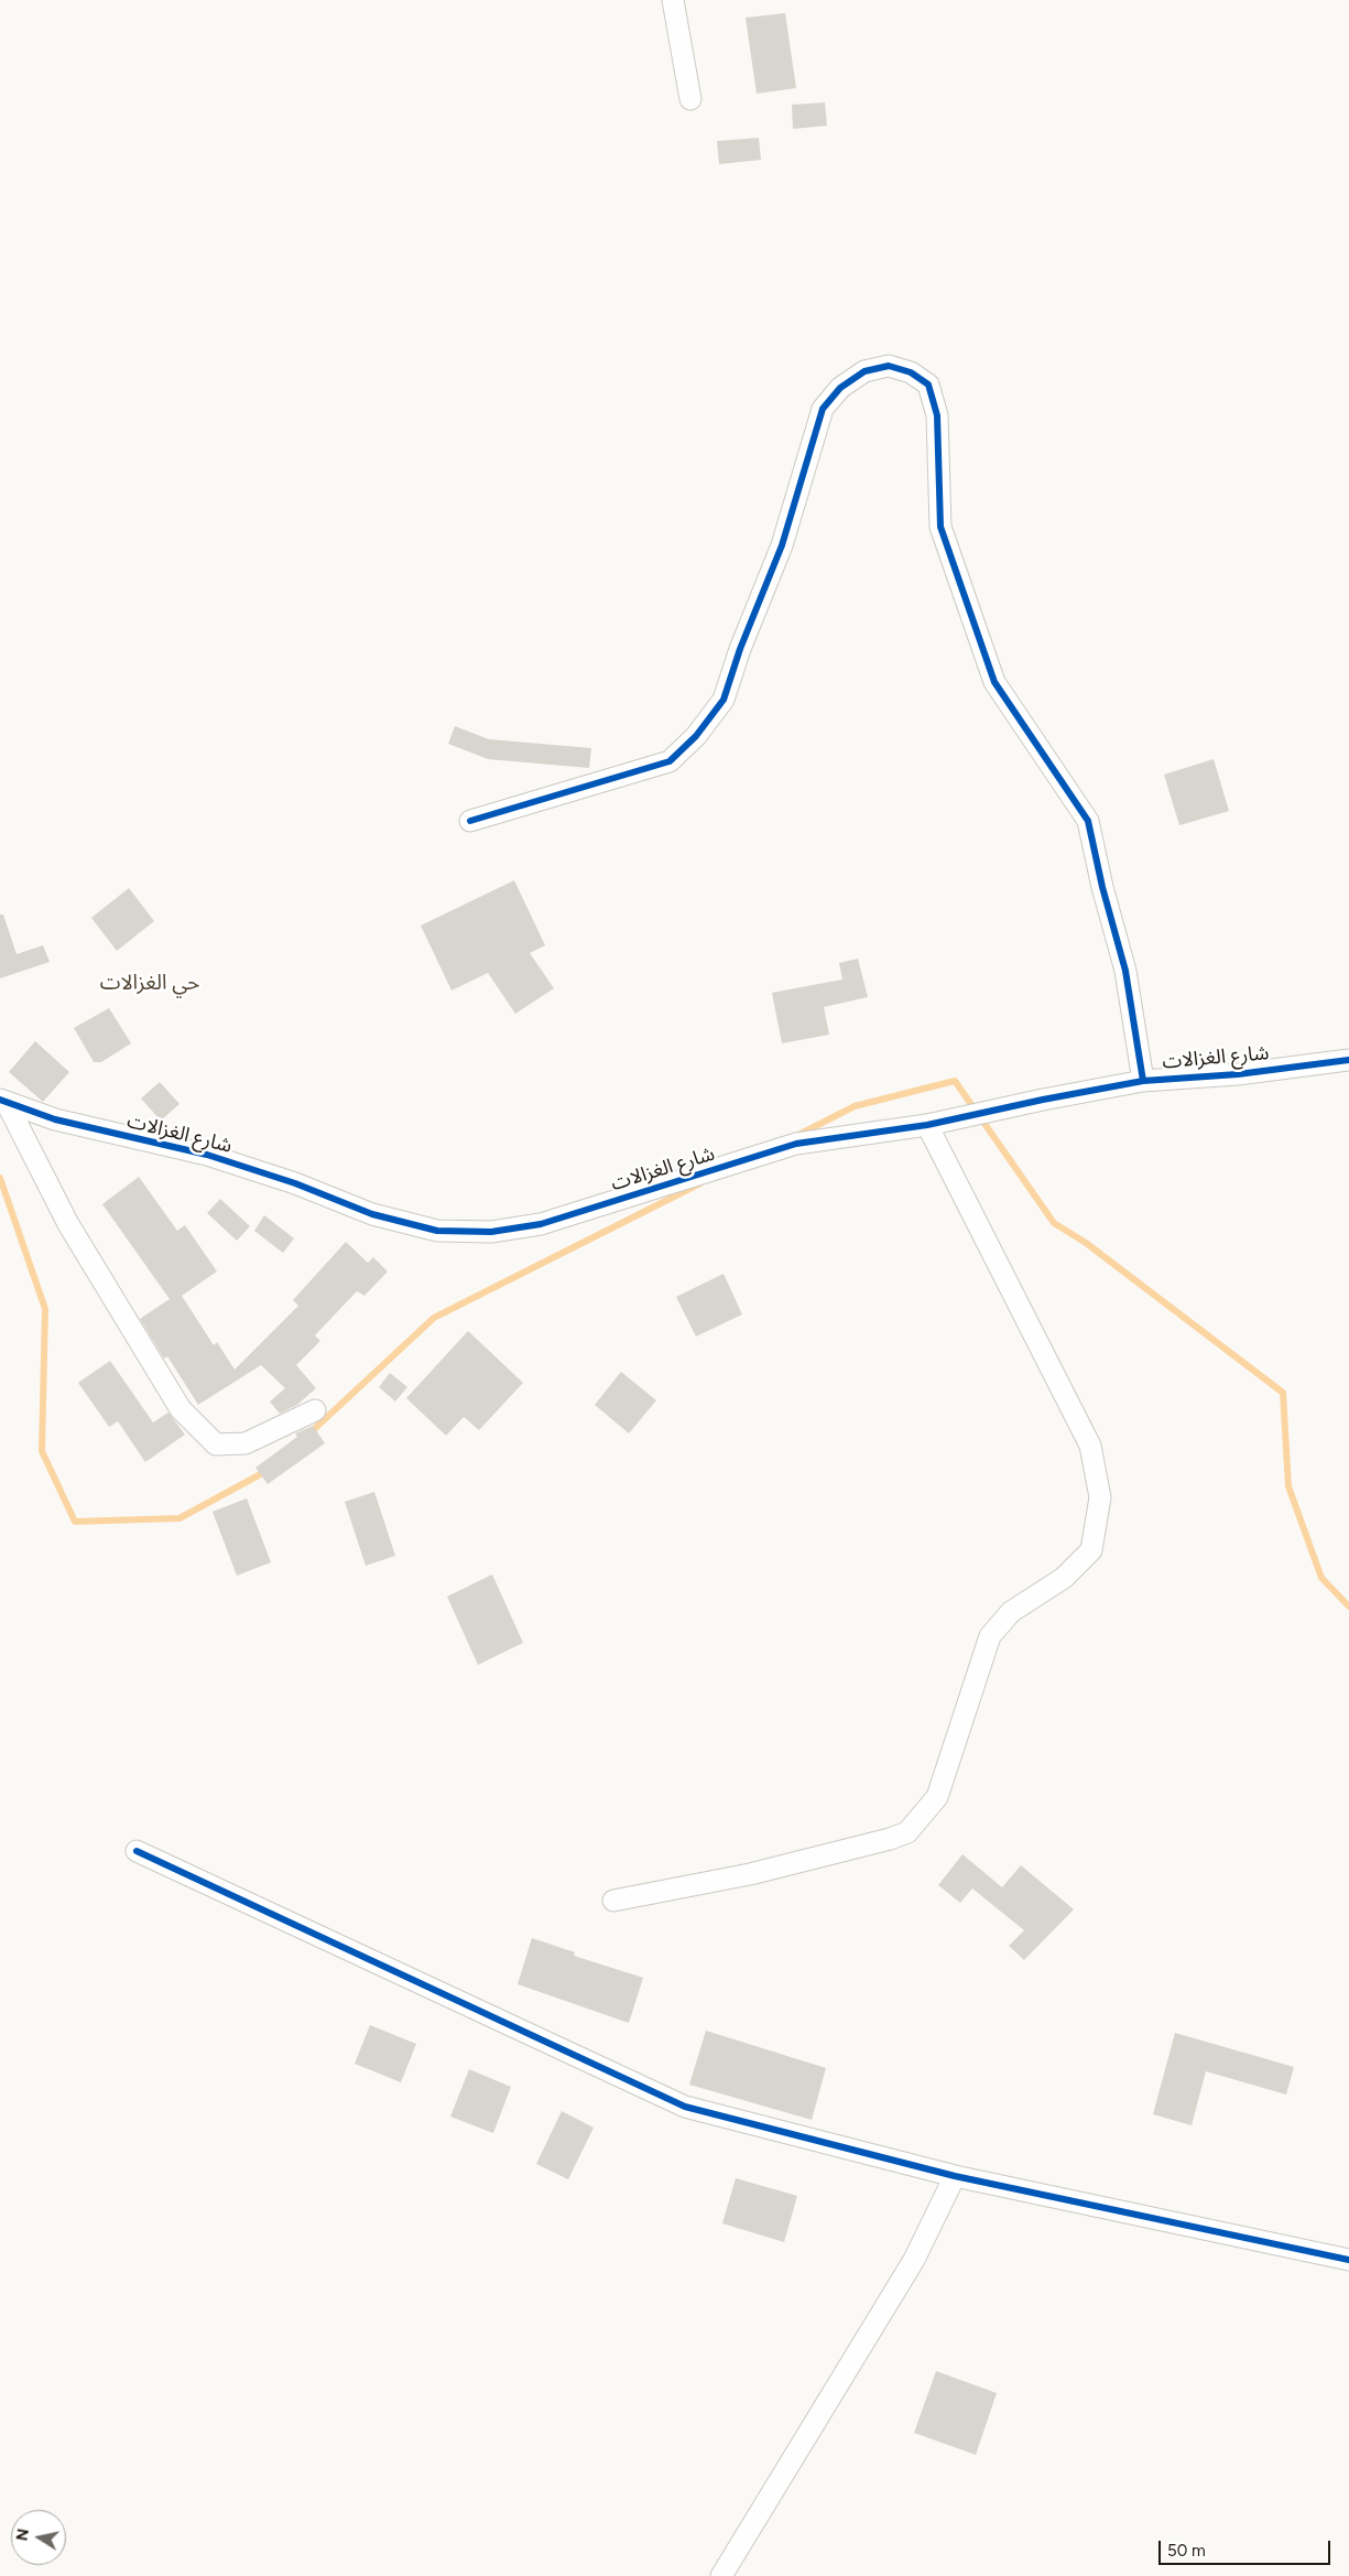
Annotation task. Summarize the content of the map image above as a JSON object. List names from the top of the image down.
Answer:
{
  "streets": {
    "street": ["شارع الغزالات"]
  },
  "districts": ["حي الغزالات"],
  "scale_bar": "50 m",
  "north": "left"
}
